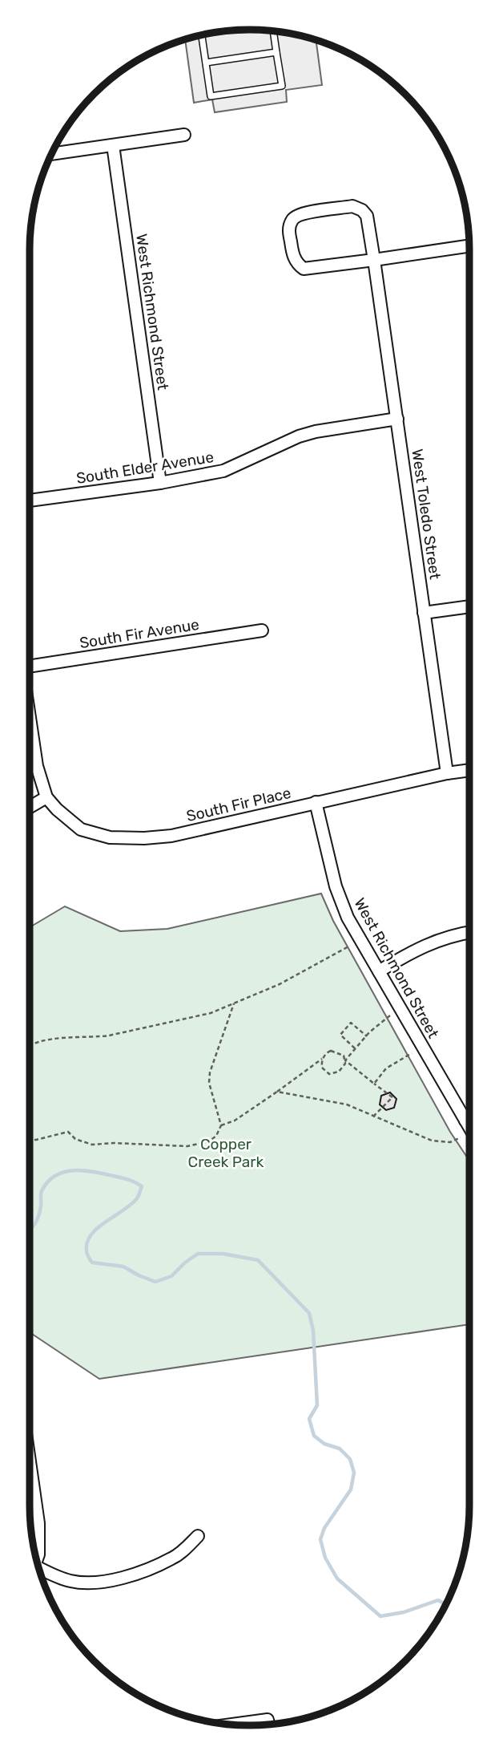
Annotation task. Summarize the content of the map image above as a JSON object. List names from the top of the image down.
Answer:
{
  "streets": {
    "street": [
      "West Richmond Street",
      "South Elder Avenue",
      "West Toledo Street",
      "South Fir Avenue",
      "South Fir Place"
    ]
  },
  "crossings": [
    ["West Richmond Street", "South Elder Avenue"],
    ["West Richmond Street", "South Fir Place"],
    ["South Elder Avenue", "West Toledo Street"],
    ["West Toledo Street", "South Fir Place"]
  ],
  "parks": ["Copper Creek Park"]
}
